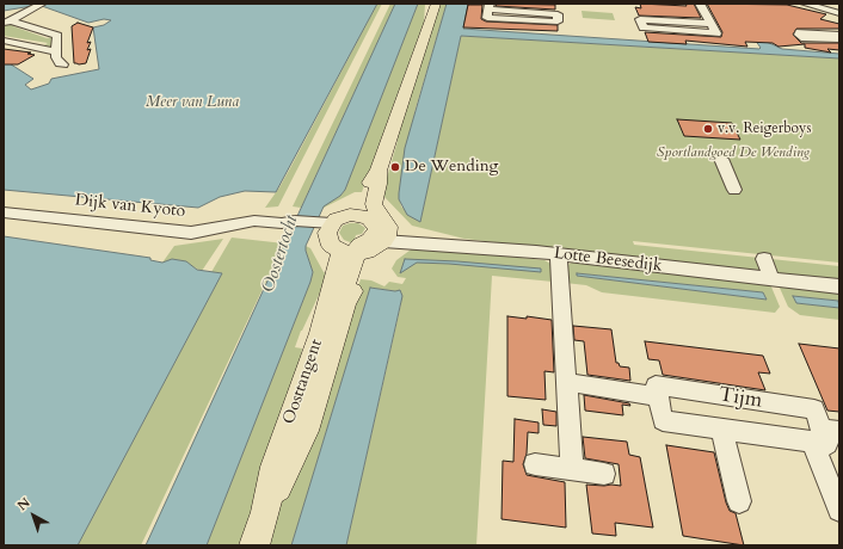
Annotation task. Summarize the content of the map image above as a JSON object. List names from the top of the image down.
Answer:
{
  "streets": {
    "main road": ["Oosttangent"],
    "street": ["Dijk van Kyoto", "Lotte Beesedijk", "Tijm"]
  },
  "crossings": [
    ["Dijk van Kyoto", "Lotte Beesedijk"],
    ["Dijk van Kyoto", "Oosttangent"],
    ["Lotte Beesedijk", "Oosttangent"]
  ],
  "water": ["Meer van Luna", "Oostertocht"],
  "parks": ["Sportlandgoed De Wending"],
  "places": ["v.v. Reigerboys", "De Wending"],
  "north": "top left"
}
